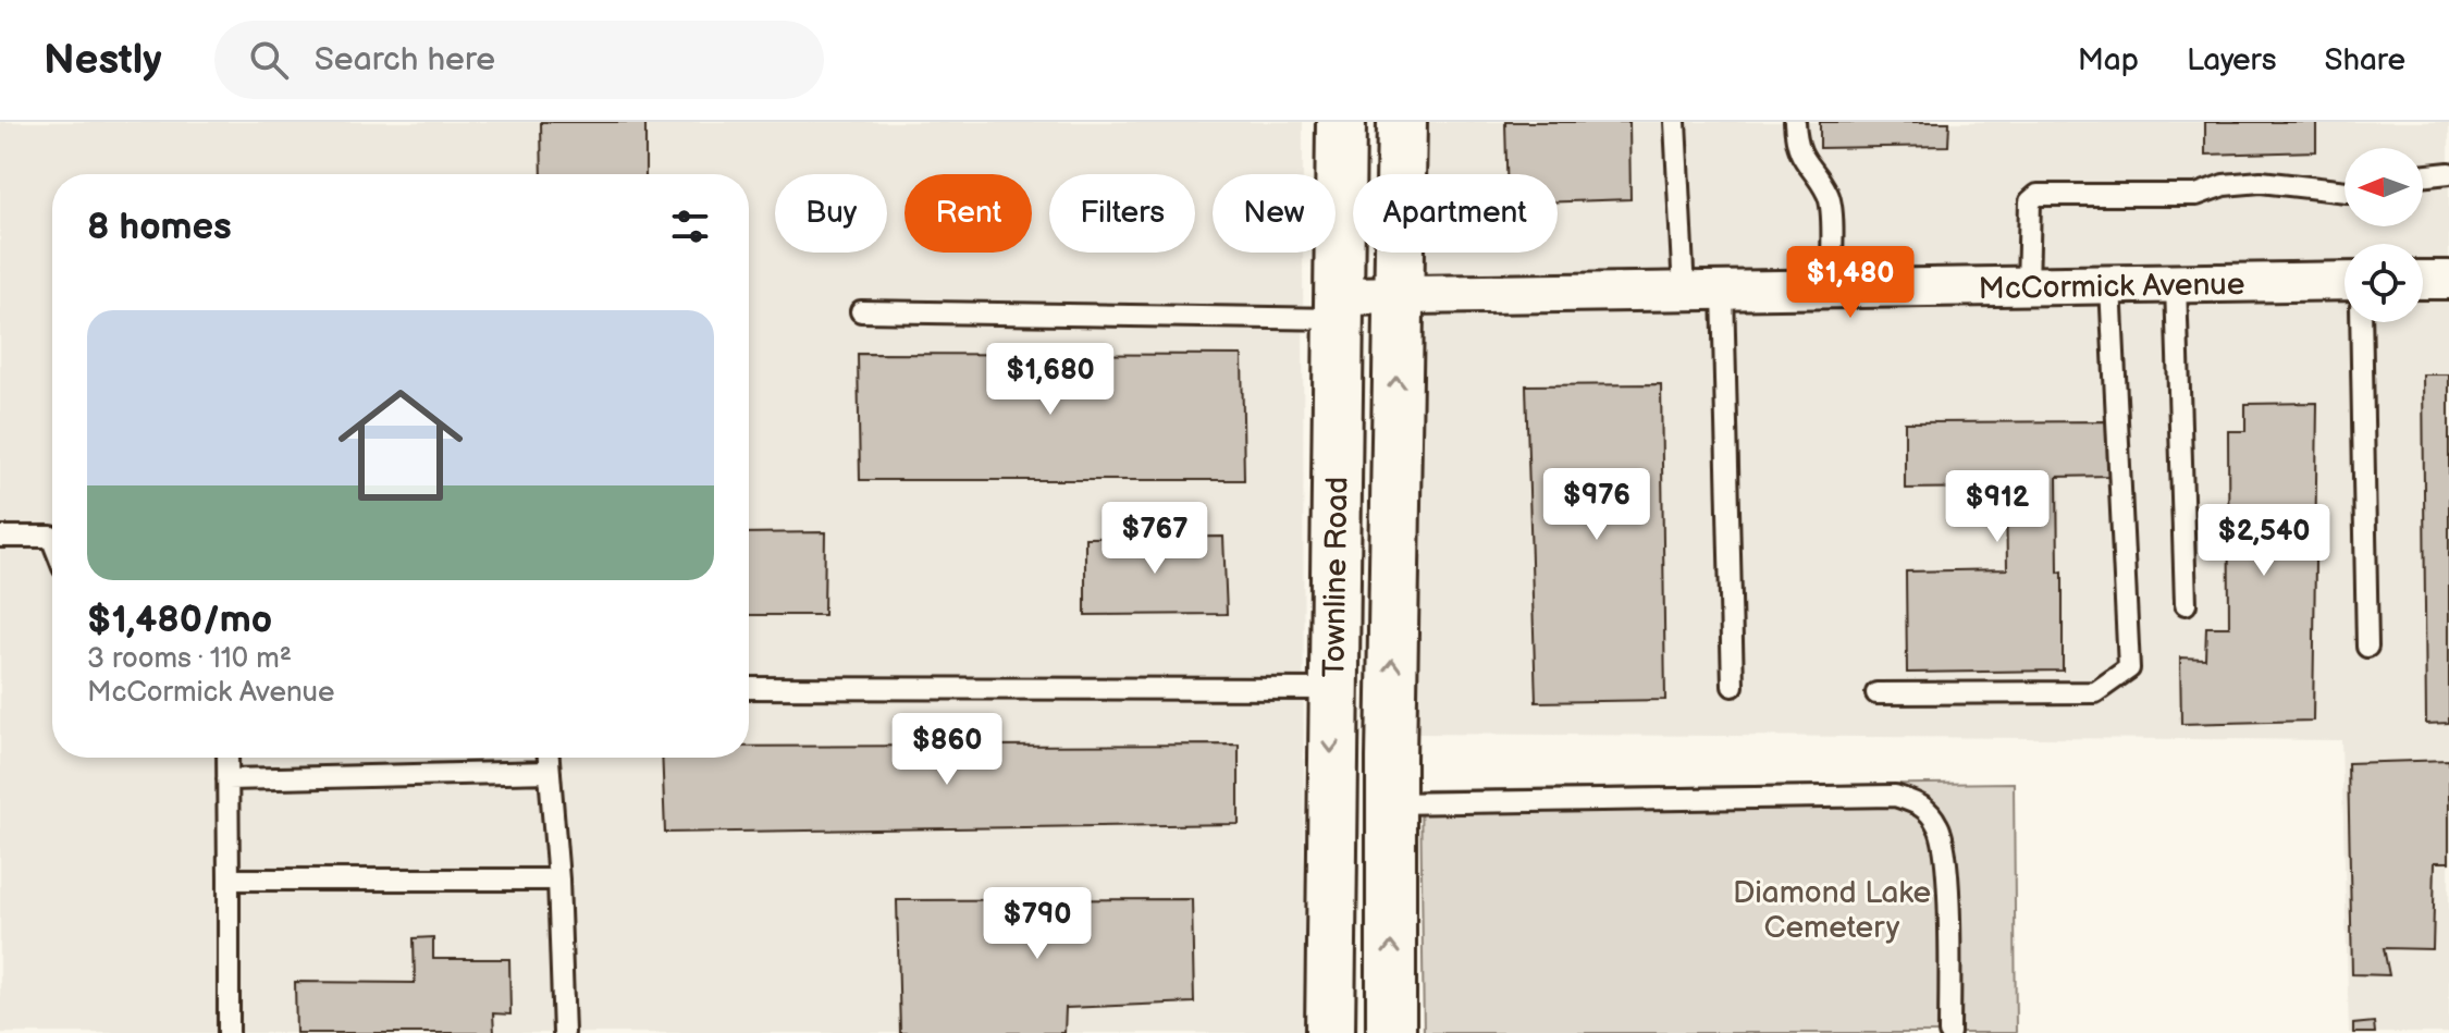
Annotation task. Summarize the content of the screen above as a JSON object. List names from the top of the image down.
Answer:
{
  "streets": {
    "main road": ["Townline Road"],
    "street": ["McCormick Avenue"]
  },
  "crossings": [
    ["McCormick Avenue", "Townline Road"]
  ],
  "parks": ["Diamond Lake Cemetery"],
  "north": "left",
  "page": {
    "header": "Nestly",
    "search": "Search here",
    "nav": ["Map", "Layers", "Share"],
    "chip": [
      "Buy",
      "Rent",
      "Filters",
      "New",
      "Apartment"
    ],
    "heading": "8 homes",
    "price": [
      "$1,480",
      "$1,680",
      "$976",
      "$912",
      "$767",
      "$2,540",
      "$860",
      "$790"
    ],
    "list": [
      {
        "name": "$1,480/mo",
        "note": "3 rooms · 110 m² · McCormick Avenue"
      }
    ]
  }
}
